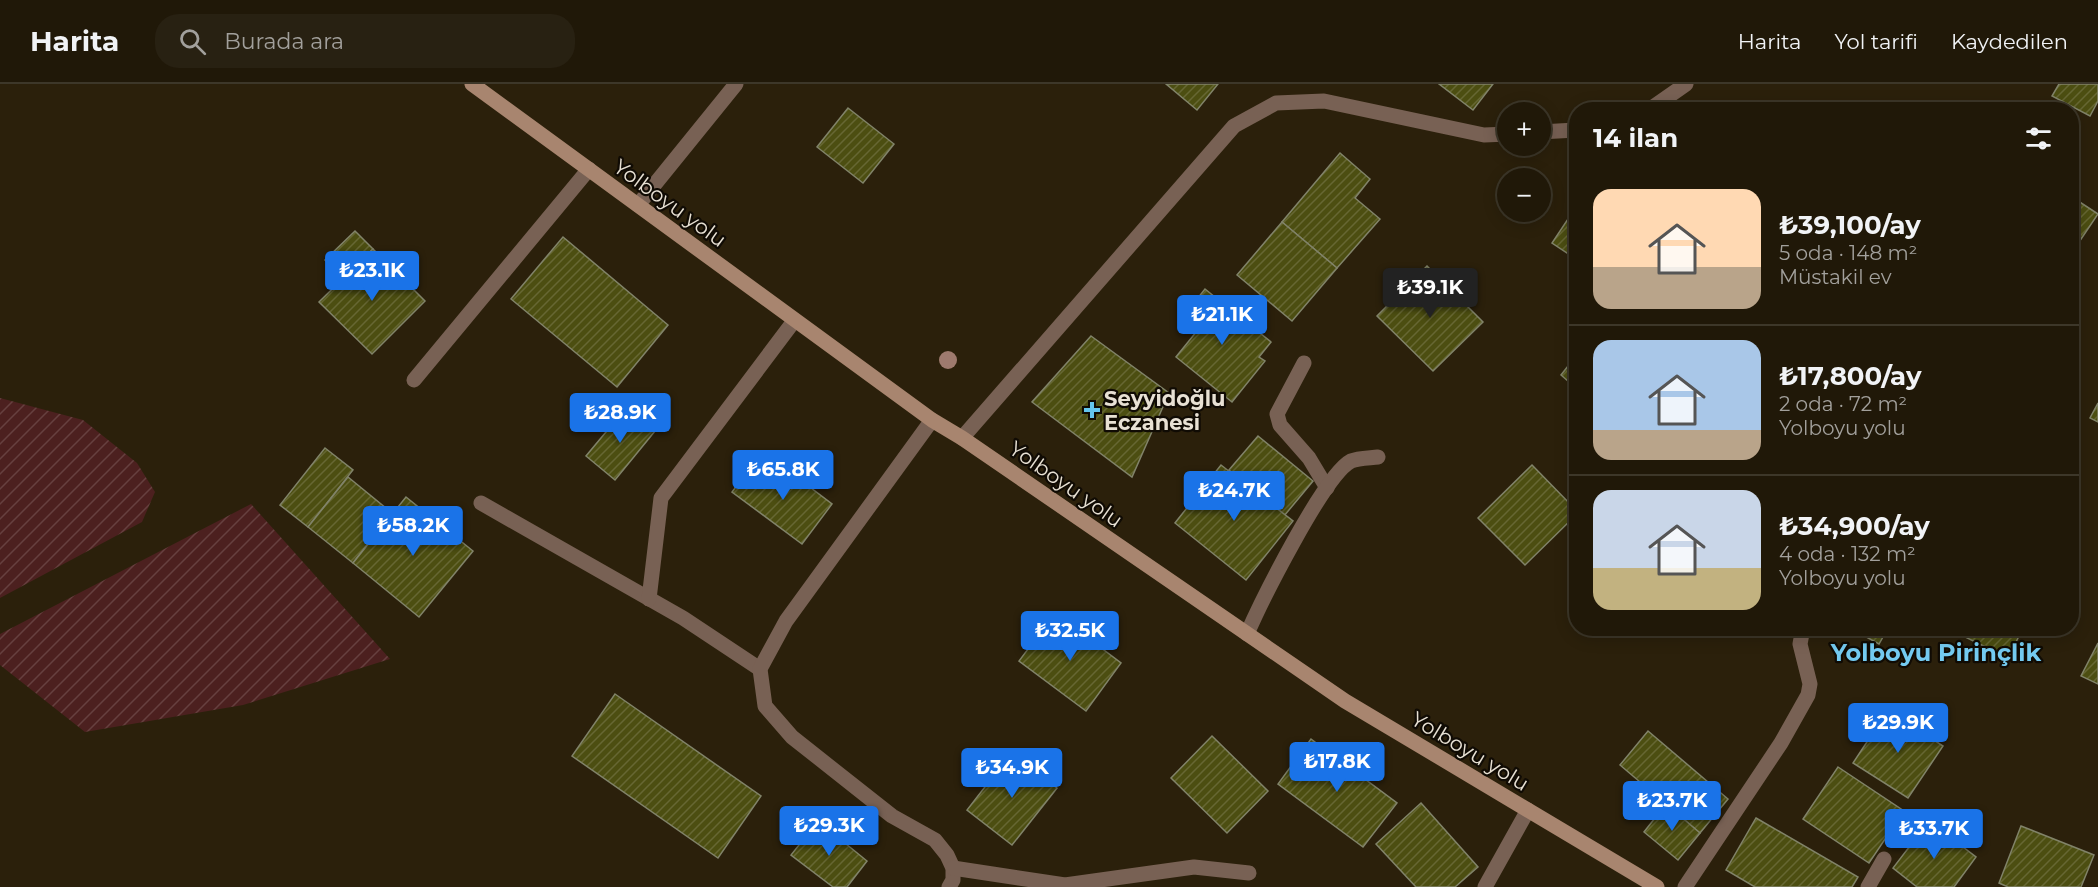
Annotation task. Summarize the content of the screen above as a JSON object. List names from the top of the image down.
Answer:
{
  "streets": {
    "main road": ["Yolboyu yolu"]
  },
  "districts": ["Yolboyu Pirinçlik"],
  "places": {
    "health": ["Seyyidoğlu Eczanesi"]
  },
  "page": {
    "header": "Harita",
    "search": "Burada ara",
    "nav": ["Harita", "Yol tarifi", "Kaydedilen"],
    "map_buttons": ["+", "−"],
    "heading": "14 ilan",
    "list": [
      {
        "name": "₺39,100/ay",
        "note": "5 oda · 148 m² · Müstakil ev"
      },
      {
        "name": "₺17,800/ay",
        "note": "2 oda · 72 m² · Yolboyu yolu"
      },
      {
        "name": "₺34,900/ay",
        "note": "4 oda · 132 m² · Yolboyu yolu"
      }
    ],
    "price": [
      "₺23.1K",
      "₺39.1K",
      "₺21.1K",
      "₺28.9K",
      "₺65.8K",
      "₺24.7K",
      "₺58.2K",
      "₺32.5K",
      "₺29.9K",
      "₺17.8K",
      "₺34.9K",
      "₺23.7K",
      "₺29.3K",
      "₺33.7K"
    ]
  }
}
